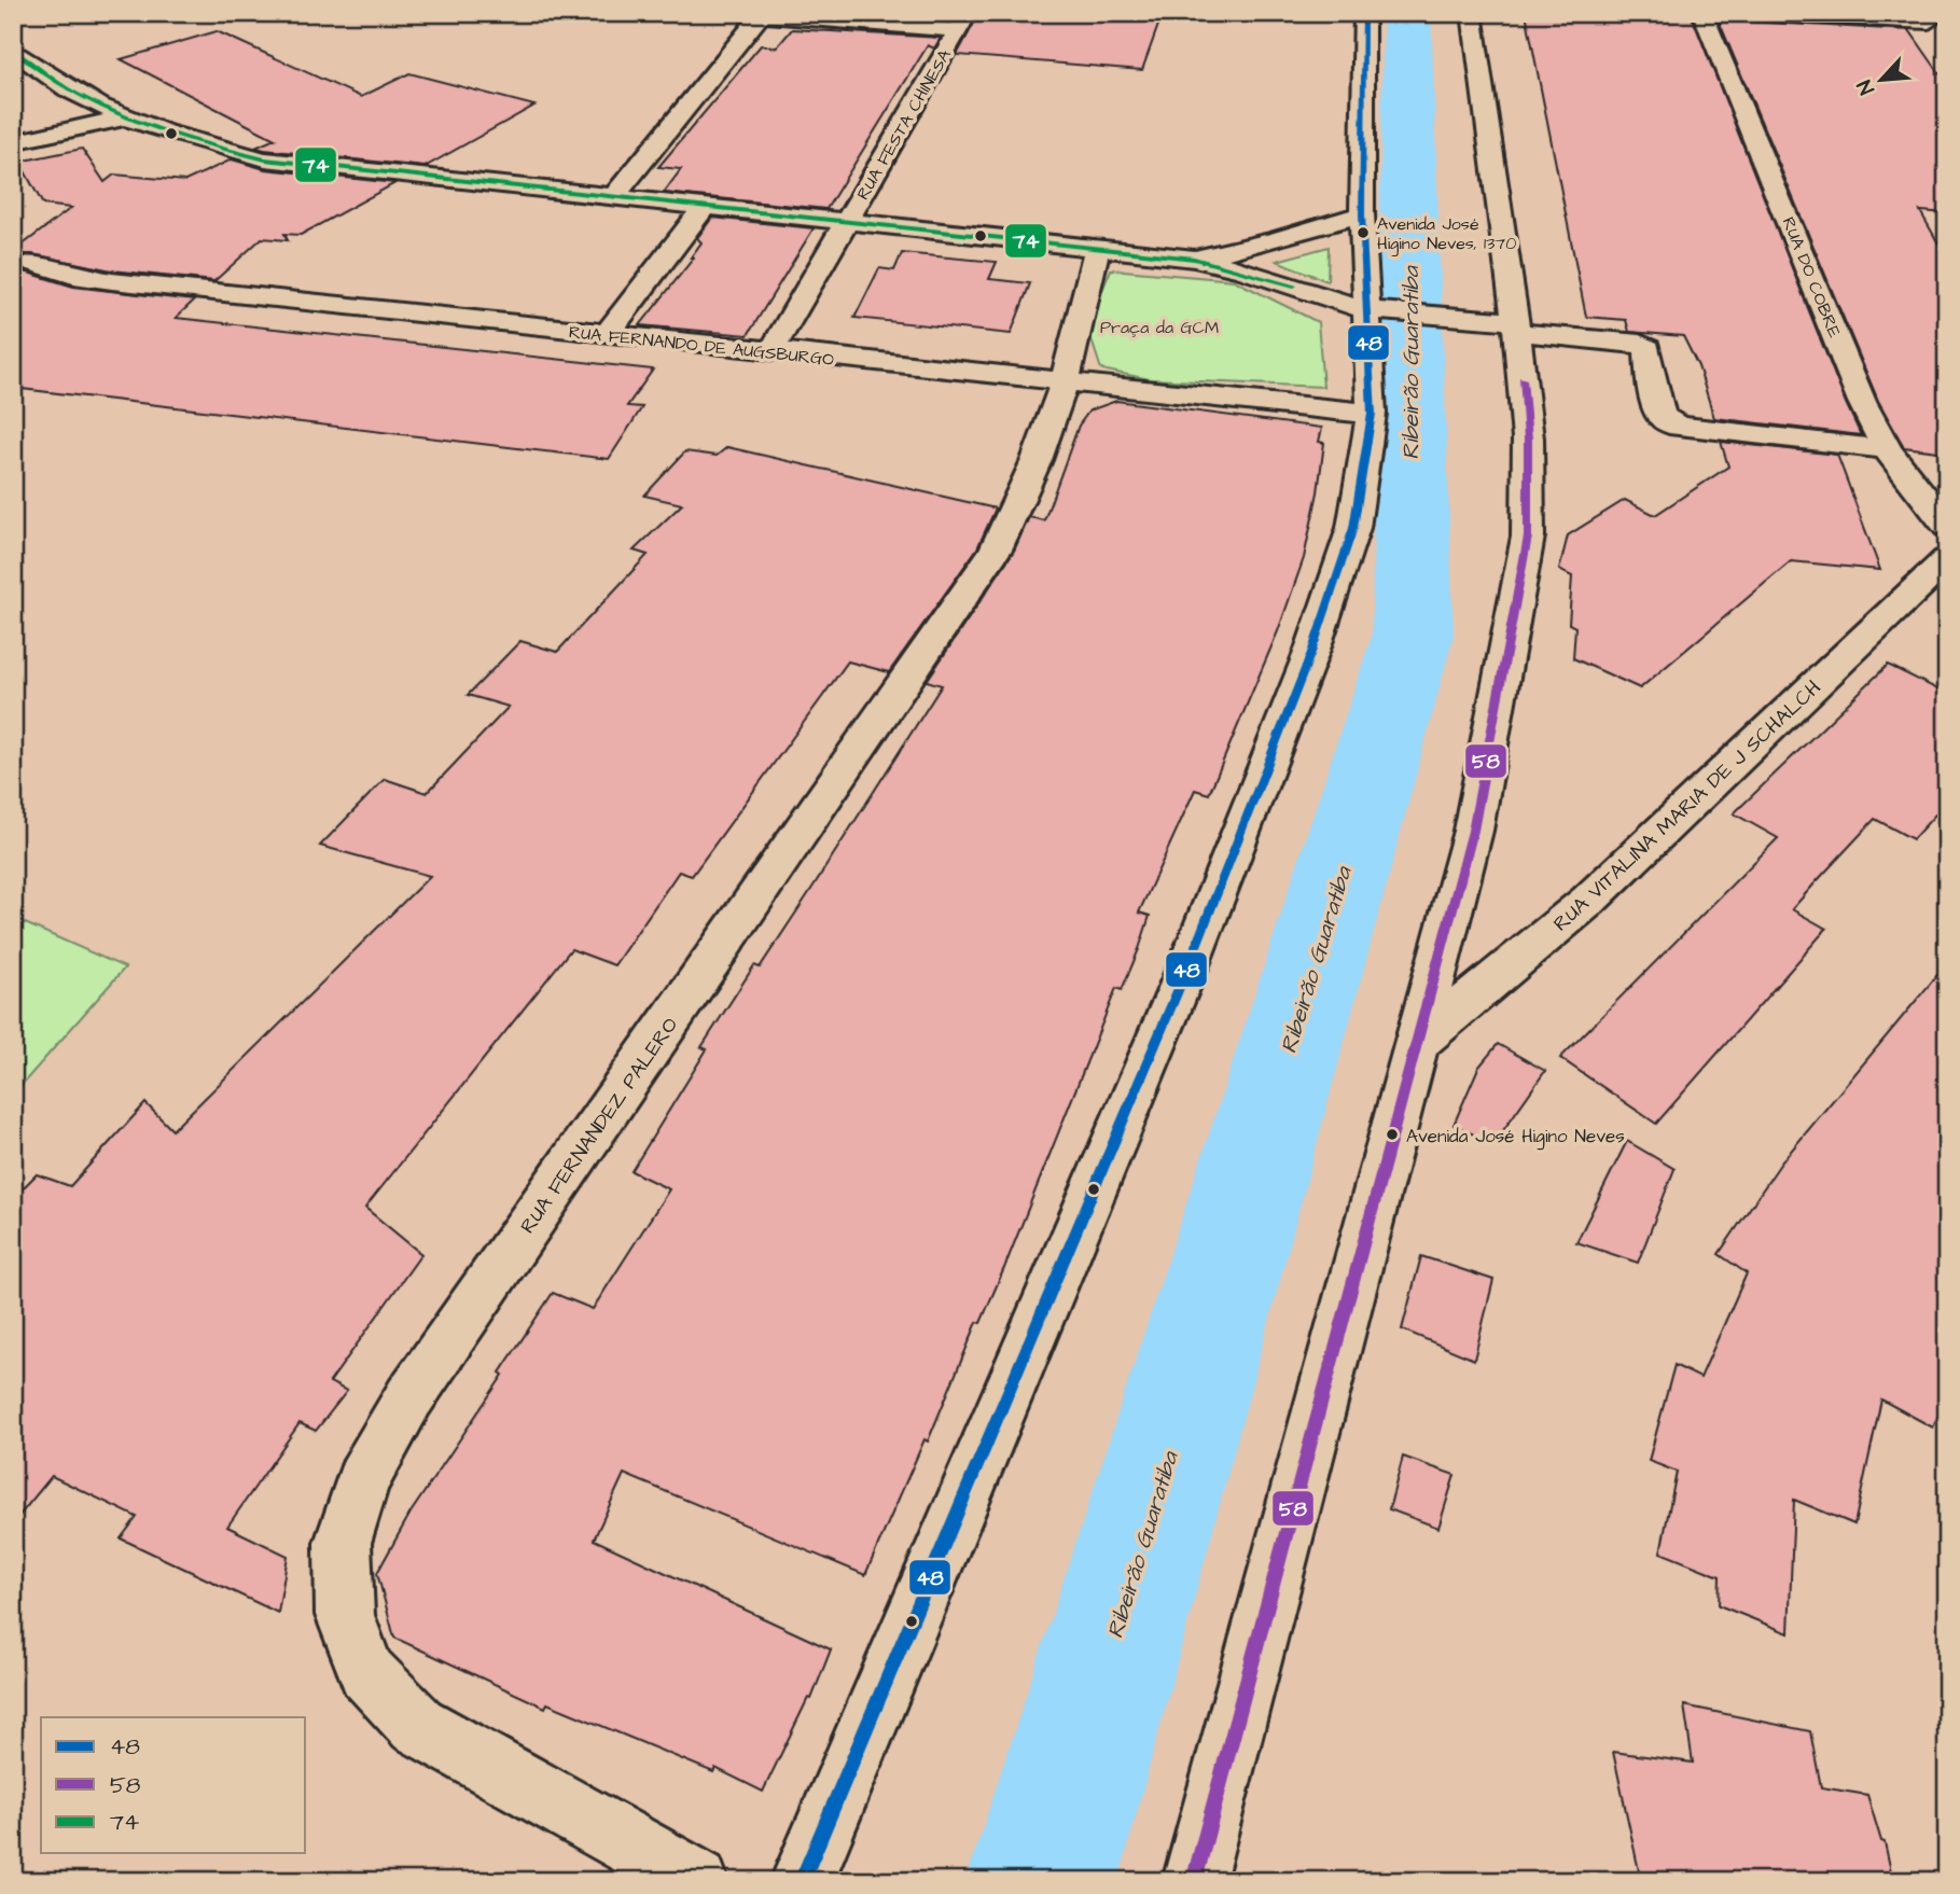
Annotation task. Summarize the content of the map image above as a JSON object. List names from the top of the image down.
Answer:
{
  "streets": {
    "street": [
      "RUA FESTA CHINESA",
      "RUA DO COBRE",
      "RUA FERNANDO DE AUGSBURGO",
      "RUA VITALINA MARIA DE J SCHALCH",
      "RUA FERNANDEZ PALERO"
    ]
  },
  "crossings": [
    ["RUA FESTA CHINESA", "RUA FERNANDO DE AUGSBURGO"],
    ["RUA FERNANDO DE AUGSBURGO", "RUA FERNANDEZ PALERO"]
  ],
  "water": ["Ribeirão Guaratiba"],
  "parks": ["Praça da GCM"],
  "places": ["Avenida José Higino Neves, 1370", "Avenida José Higino Neves"],
  "lines": ["transit line 48", "transit line 74", "transit line 58"],
  "legend": ["48", "58", "74"],
  "north": "bottom left"
}
